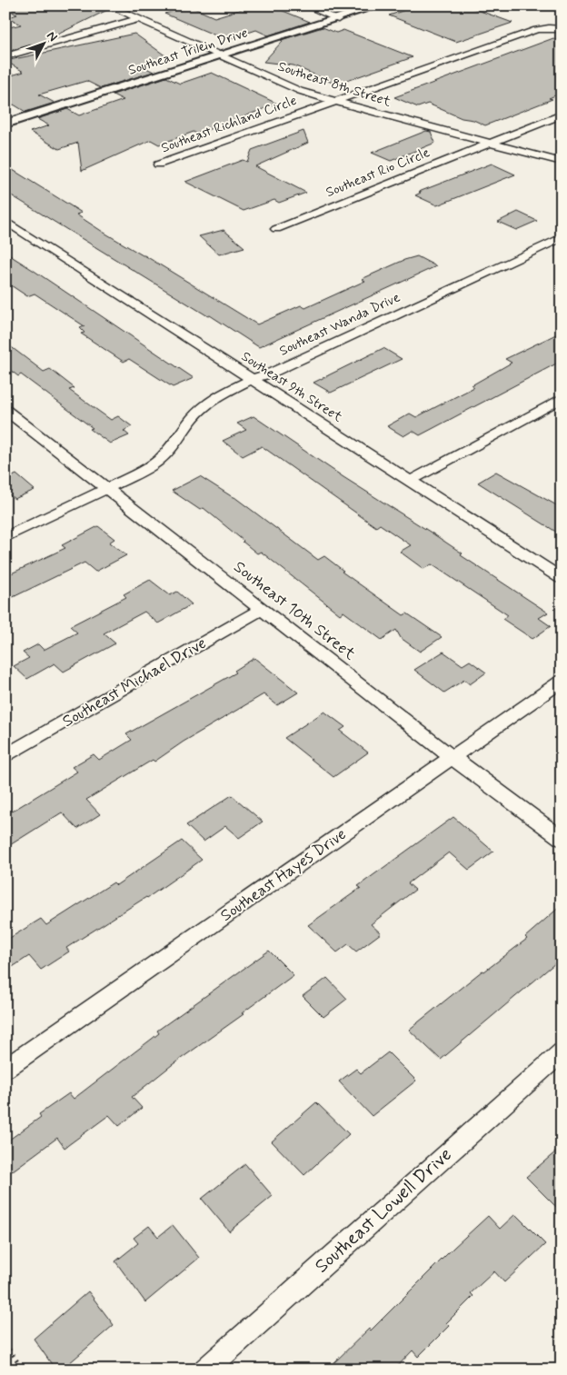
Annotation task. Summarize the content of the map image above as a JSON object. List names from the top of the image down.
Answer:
{
  "streets": {
    "street": [
      "Southeast Trilein Drive",
      "Southeast 8th Street",
      "Southeast Richland Circle",
      "Southeast Rio Circle",
      "Southeast Wanda Drive",
      "Southeast 9th Street",
      "Southeast 10th Street",
      "Southeast Michael Drive",
      "Southeast Hayes Drive",
      "Southeast Lowell Drive"
    ]
  },
  "crossings": [
    ["Southeast Trilein Drive", "Southeast 8th Street"],
    ["Southeast 8th Street", "Southeast Richland Circle"],
    ["Southeast 8th Street", "Southeast Rio Circle"],
    ["Southeast Wanda Drive", "Southeast 9th Street"],
    ["Southeast Wanda Drive", "Southeast 10th Street"],
    ["Southeast 10th Street", "Southeast Michael Drive"],
    ["Southeast 10th Street", "Southeast Hayes Drive"]
  ],
  "north": "top right"
}
